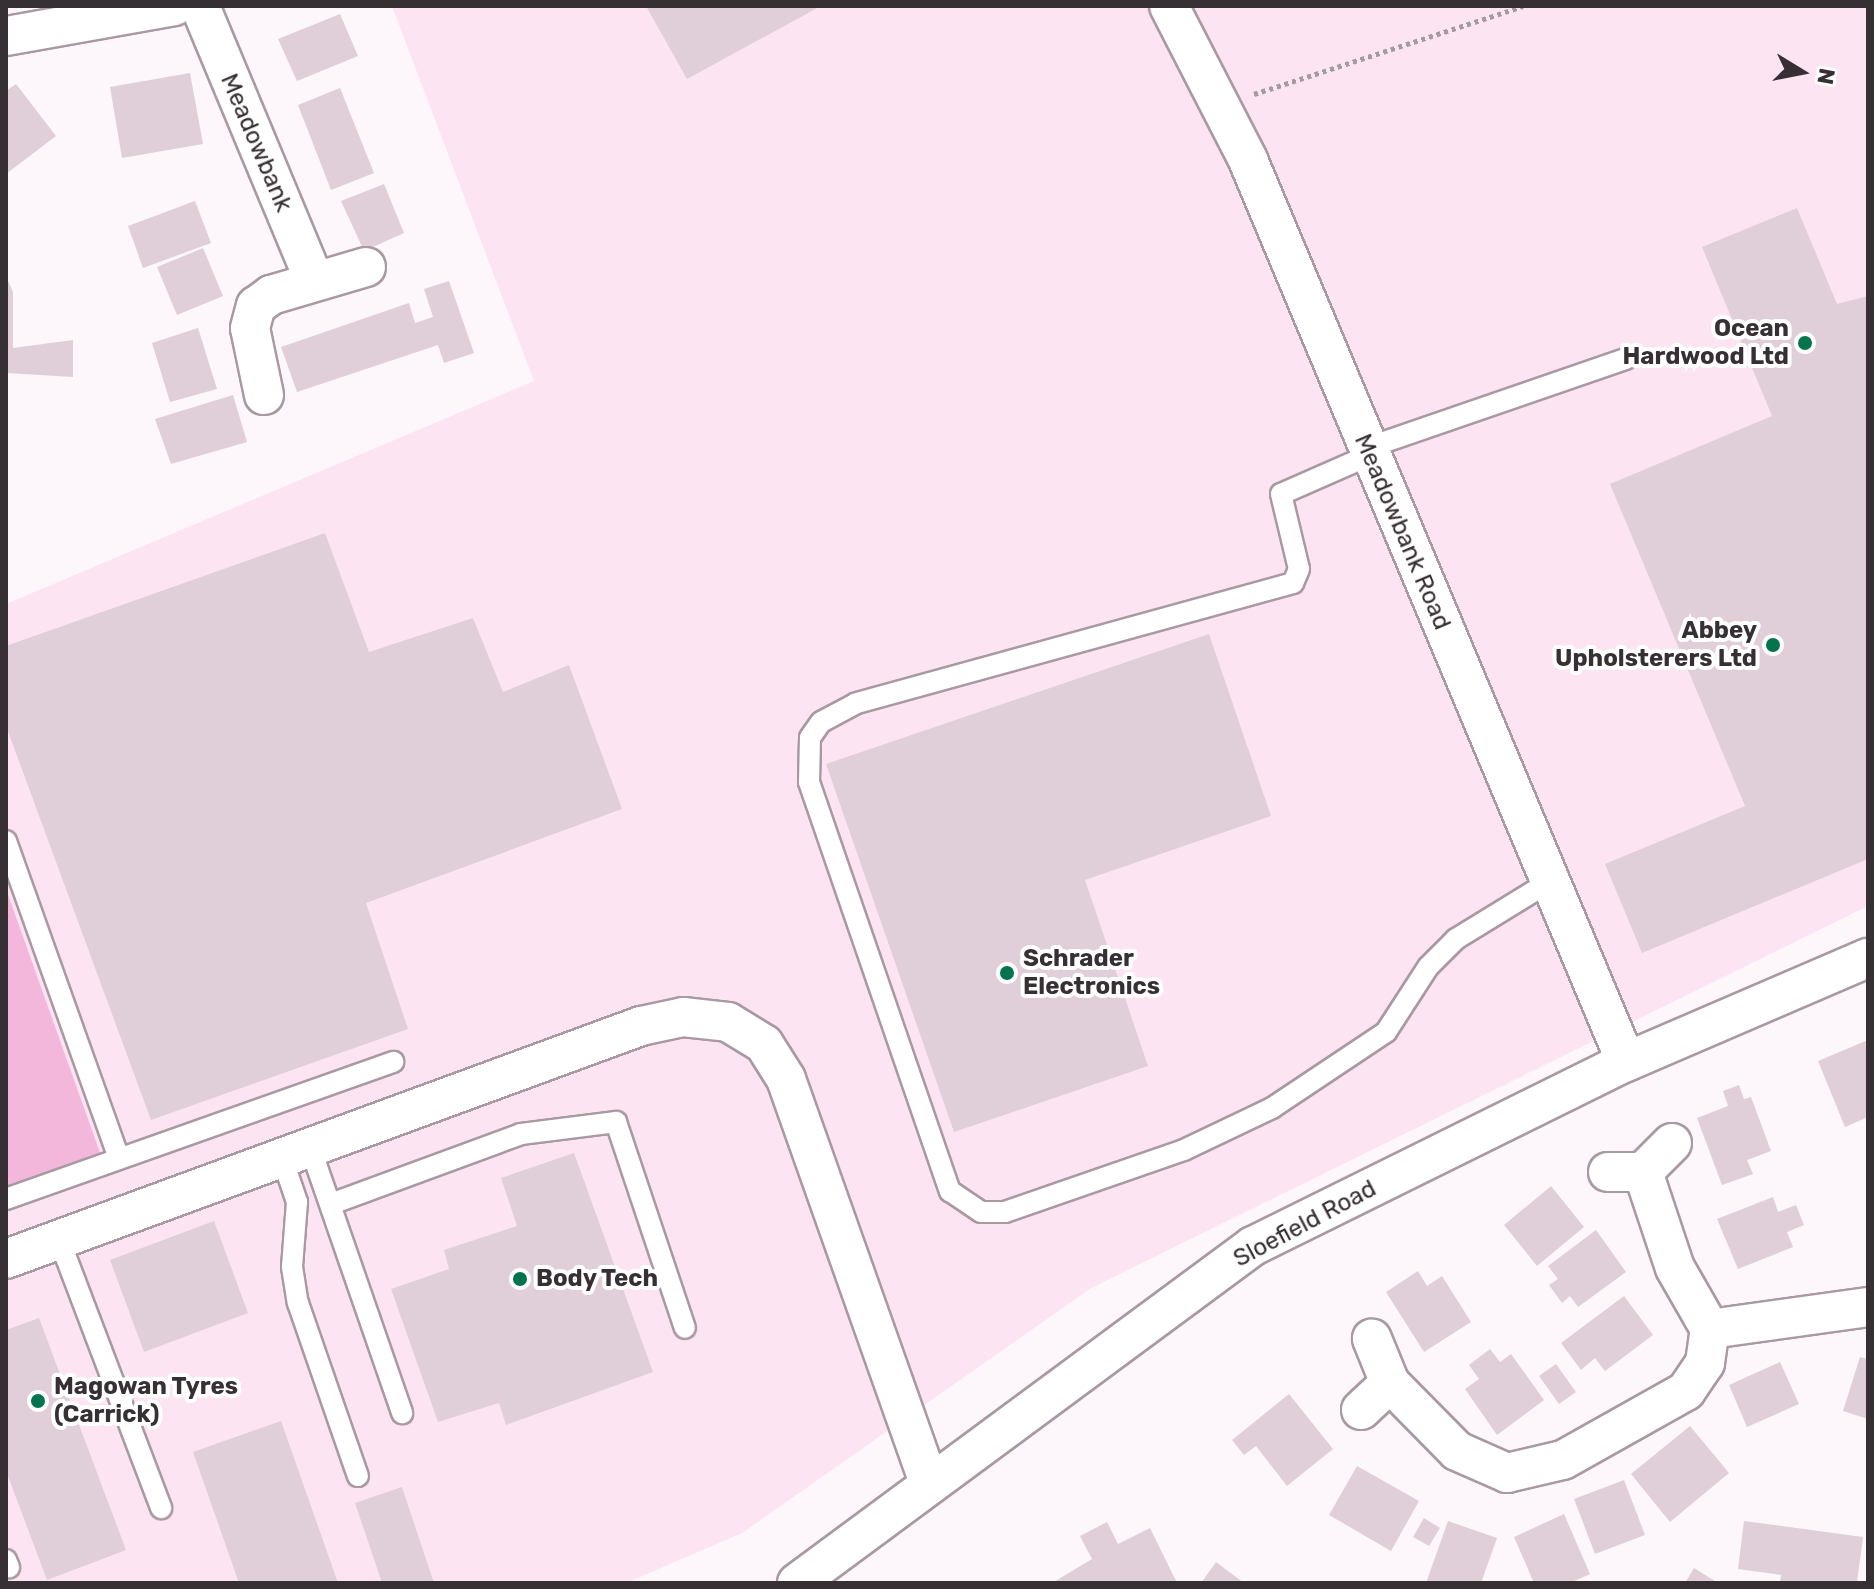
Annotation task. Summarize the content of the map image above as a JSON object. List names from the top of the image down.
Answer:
{
  "streets": {
    "street": ["Meadowbank", "Meadowbank Road", "Sloefield Road"]
  },
  "crossings": [
    ["Meadowbank Road", "Sloefield Road"]
  ],
  "places": [
    "Ocean Hardwood Ltd",
    "Abbey Upholsterers Ltd",
    "Schrader Electronics",
    "Body Tech",
    "Magowan Tyres (Carrick)"
  ],
  "north": "right"
}
